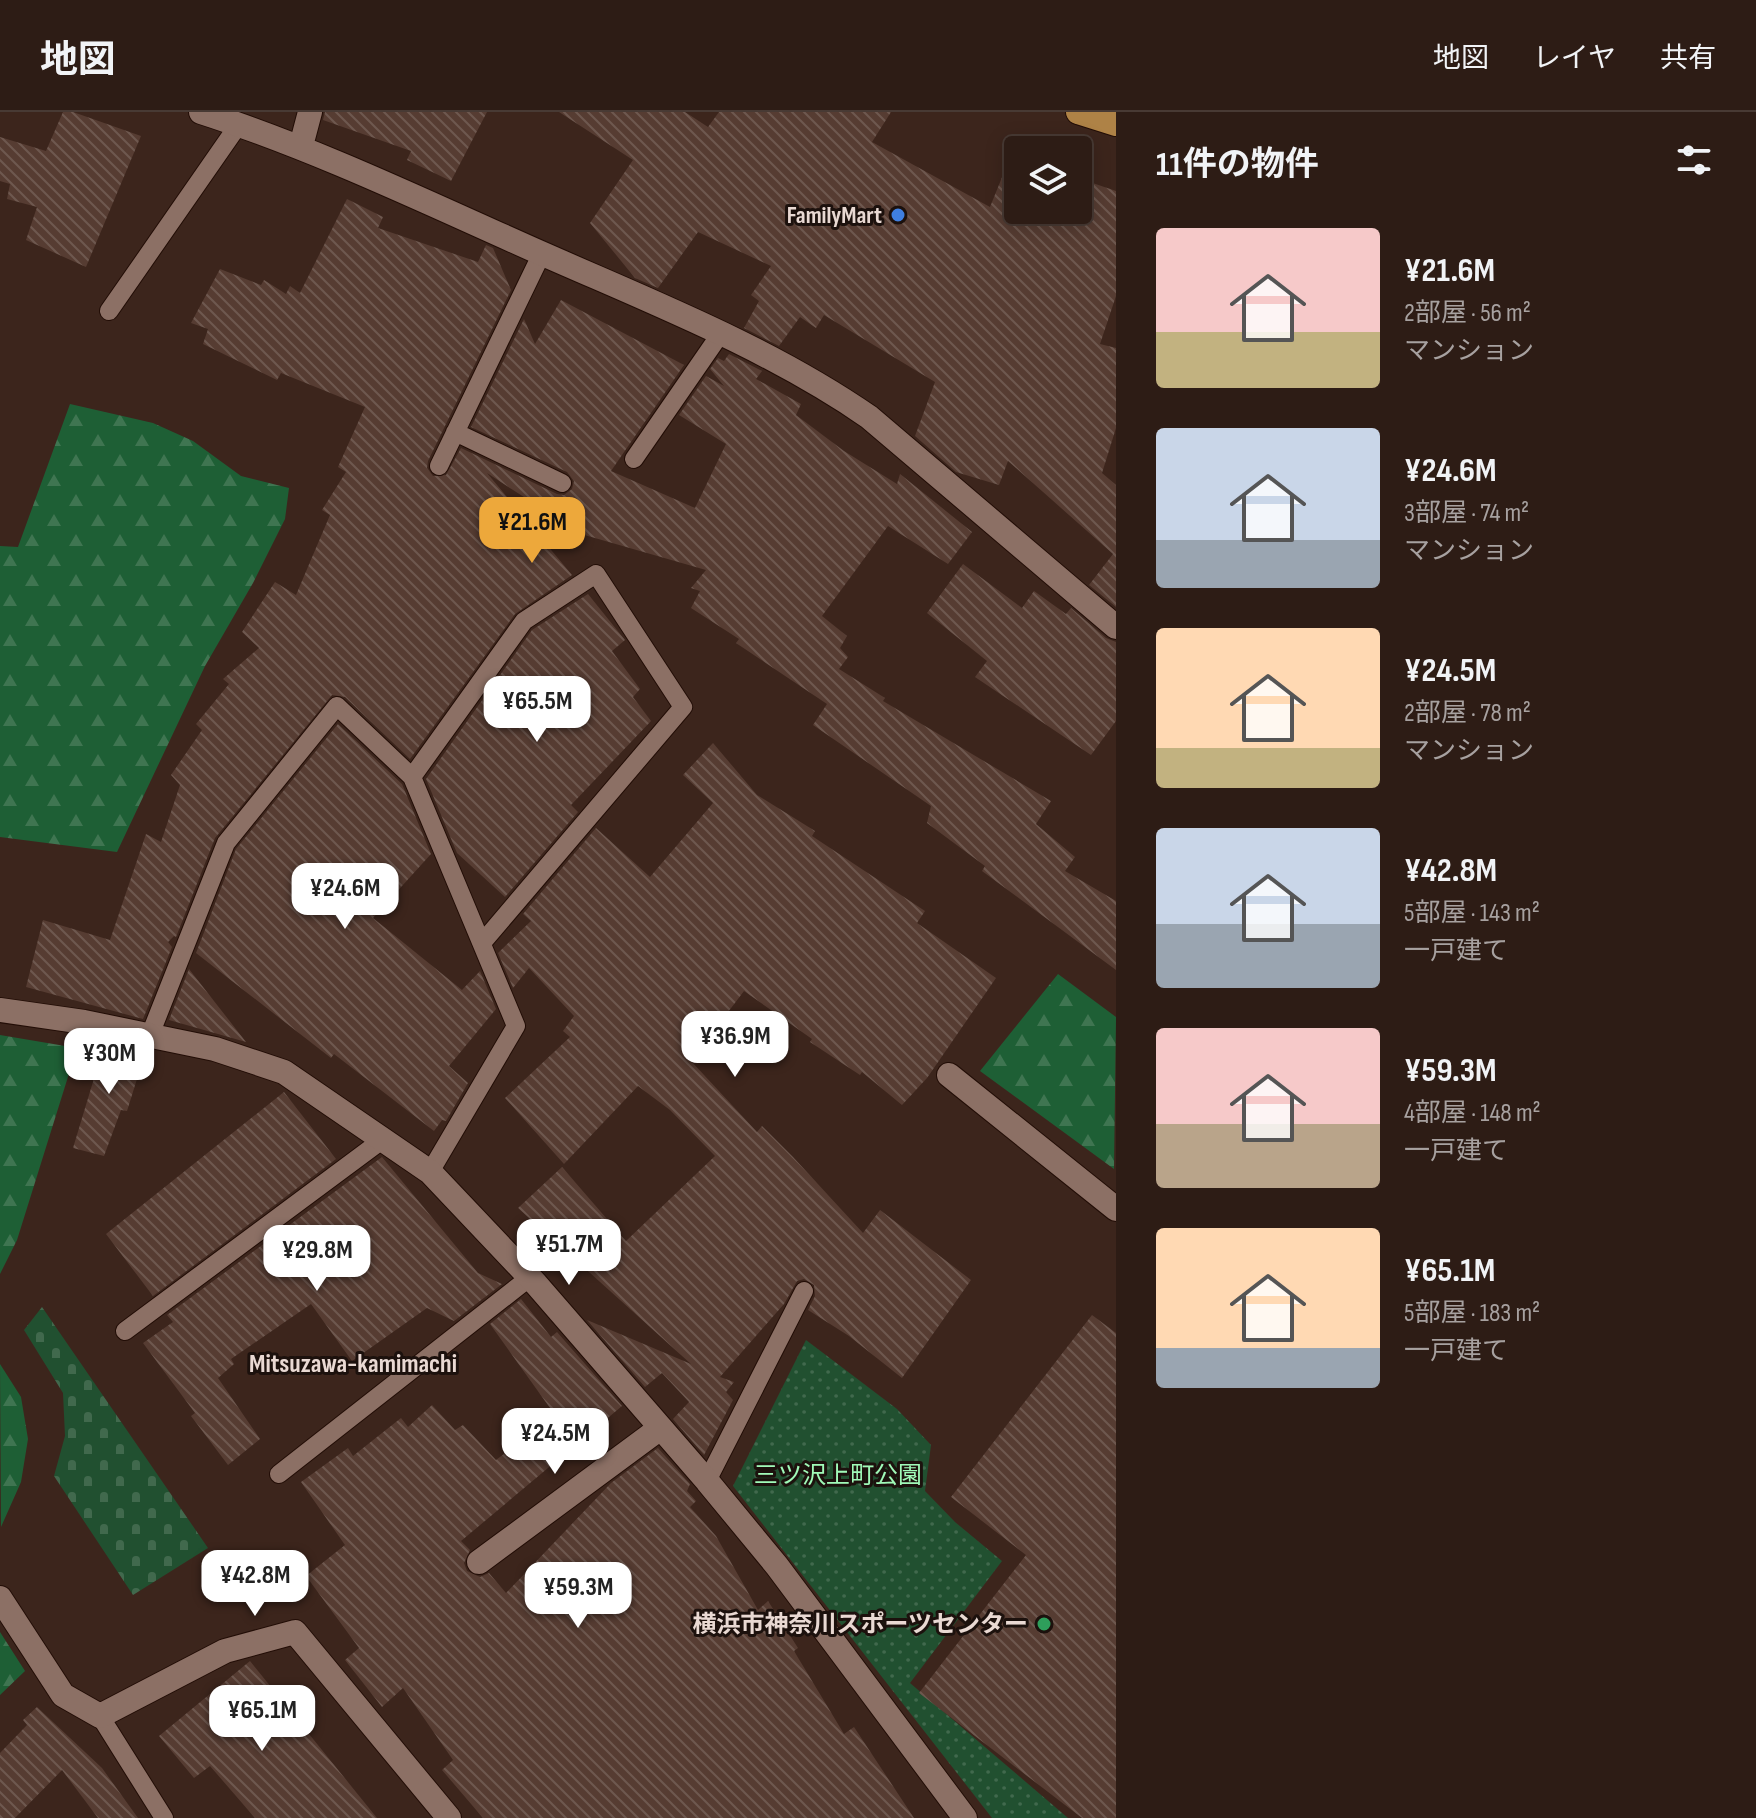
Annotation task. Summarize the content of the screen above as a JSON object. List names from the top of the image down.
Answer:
{
  "districts": ["Mitsuzawa-kamimachi"],
  "parks": ["三ツ沢上町公園"],
  "places": ["FamilyMart", "横浜市神奈川スポーツセンター"],
  "page": {
    "header": "地図",
    "nav": ["地図", "レイヤ", "共有"],
    "heading": "11件の物件",
    "list": [
      {
        "name": "¥21.6M",
        "note": "2部屋 · 56 m² · マンション"
      },
      {
        "name": "¥24.6M",
        "note": "3部屋 · 74 m² · マンション"
      },
      {
        "name": "¥24.5M",
        "note": "2部屋 · 78 m² · マンション"
      },
      {
        "name": "¥42.8M",
        "note": "5部屋 · 143 m² · 一戸建て"
      },
      {
        "name": "¥59.3M",
        "note": "4部屋 · 148 m² · 一戸建て"
      },
      {
        "name": "¥65.1M",
        "note": "5部屋 · 183 m² · 一戸建て"
      }
    ],
    "price": [
      "¥21.6M",
      "¥65.5M",
      "¥24.6M",
      "¥36.9M",
      "¥30M",
      "¥51.7M",
      "¥29.8M",
      "¥24.5M",
      "¥42.8M",
      "¥59.3M",
      "¥65.1M"
    ]
  }
}
